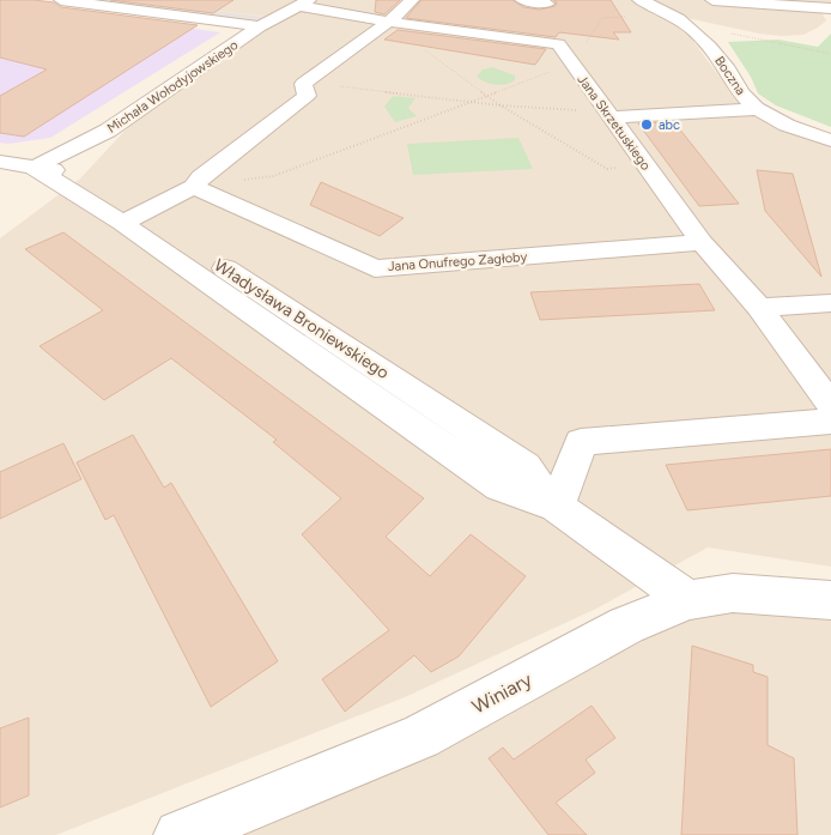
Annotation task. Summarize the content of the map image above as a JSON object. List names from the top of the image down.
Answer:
{
  "streets": {
    "street": [
      "Boczna",
      "Michała Wołodyjowskiego",
      "Jana Skrzetuskiego",
      "Jana Onufrego Zagłoby",
      "Władysława Broniewskiego",
      "Winiary"
    ]
  },
  "crossings": [
    ["Michała Wołodyjowskiego", "Jana Skrzetuskiego"],
    ["Michała Wołodyjowskiego", "Władysława Broniewskiego"],
    ["Jana Skrzetuskiego", "Jana Onufrego Zagłoby"],
    ["Władysława Broniewskiego", "Winiary"]
  ],
  "places": ["abc"]
}
